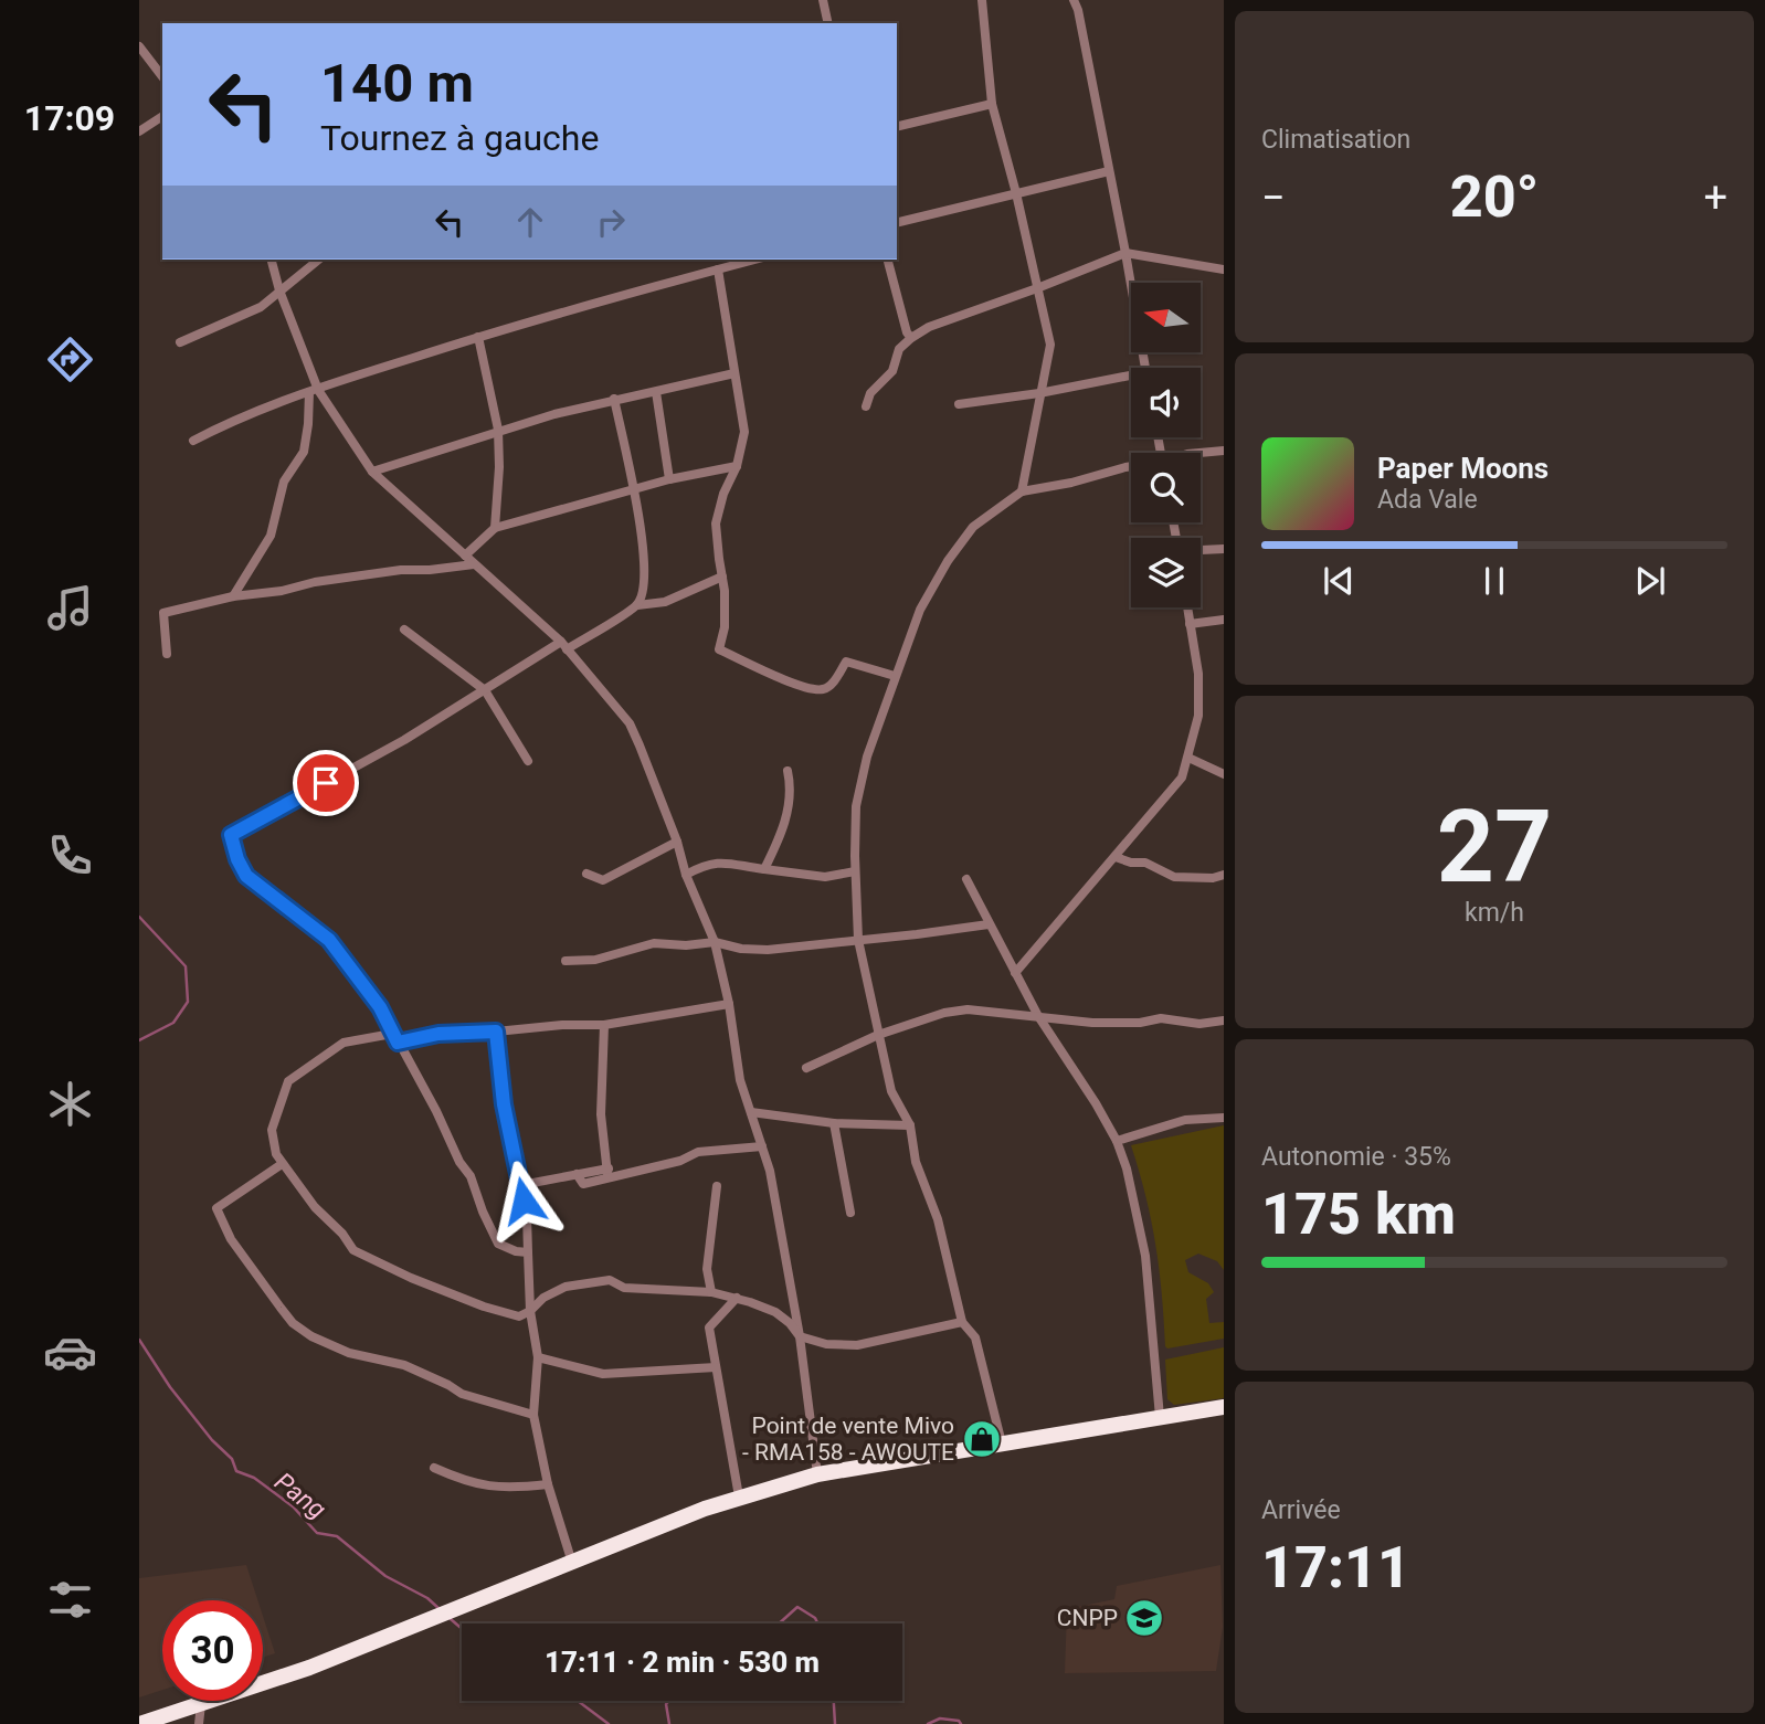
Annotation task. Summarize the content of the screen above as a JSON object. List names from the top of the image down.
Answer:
{
  "water": ["Pang"],
  "places": {
    "shop": ["Point de vente Mivo - RMA158 - AWOUTE"],
    "school or university": ["CNPP"]
  },
  "north": "left",
  "page": {
    "tabs": "17:09",
    "tile": [
      "Climatisation",
      ["27", "km/h"],
      ["Autonomie · 35%", "175 km"],
      ["Arrivée", "17:11"]
    ],
    "turn": ["140 m", "Tournez à gauche"],
    "heat": ["−", "20°", "+"],
    "song": ["Paper Moons", "Ada Vale"],
    "limit": "30",
    "trip": "17:11 · 2 min · 530 m"
  }
}
